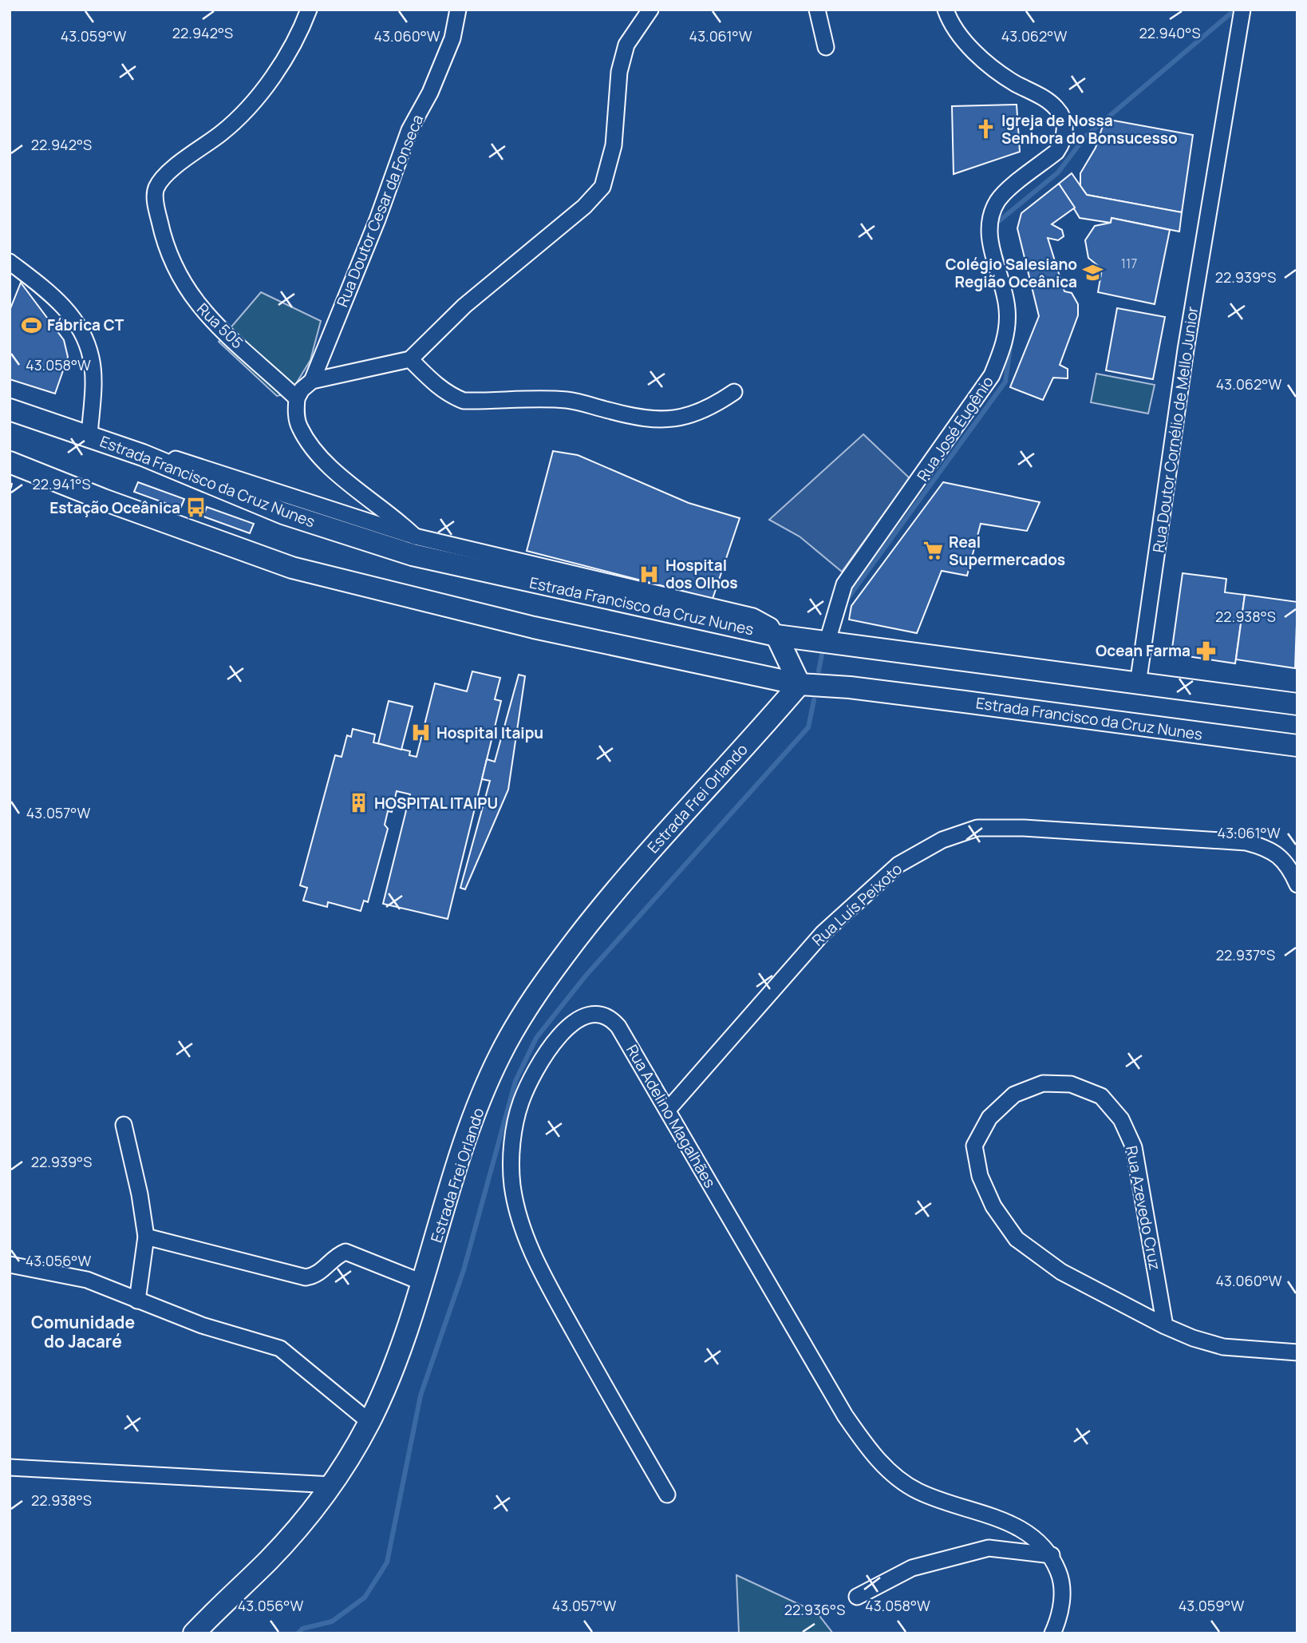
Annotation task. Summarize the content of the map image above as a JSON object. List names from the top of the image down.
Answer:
{
  "streets": {
    "main road": ["Estrada Francisco da Cruz Nunes", "Estrada Frei Orlando"],
    "street": [
      "Rua Doutor Cesar da Fonseca",
      "Rua 505",
      "Rua José Eugênio",
      "Rua Doutor Cornélio de Mello Junior",
      "Rua Luís Peixoto",
      "Rua Adelino Magalhães",
      "Rua Azevedo Cruz"
    ]
  },
  "crossings": [
    ["Rua Doutor Cesar da Fonseca", "Rua 505"],
    ["Rua José Eugênio", "Estrada Francisco da Cruz Nunes"],
    ["Rua Doutor Cornélio de Mello Junior", "Estrada Francisco da Cruz Nunes"],
    ["Estrada Francisco da Cruz Nunes", "Estrada Frei Orlando"],
    ["Rua Luís Peixoto", "Rua Adelino Magalhães"]
  ],
  "districts": ["Comunidade do Jacaré"],
  "places": {
    "church": ["Igreja de Nossa Senhora do Bonsucesso"],
    "school or university": ["Colégio Salesiano Região Oceânica"],
    "sports": ["Fábrica CT"],
    "bus stop": ["Estação Oceânica"],
    "supermarket": ["Real Supermercados"],
    "hospital": ["Hospital dos Olhos", "Hospital Itaipu"],
    "pharmacy": ["Ocean Farma"],
    "building": ["HOSPITAL ITAIPU"]
  },
  "house_numbers": ["117"],
  "coordinates": [
    "22.942°S",
    "22.940°S",
    "43.059°W",
    "43.060°W",
    "43.062°W",
    "43.061°W",
    "22.939°S",
    "43.058°W",
    "22.941°S",
    "22.938°S",
    "43.057°W",
    "22.937°S",
    "43.056°W",
    "22.936°S"
  ]
}
